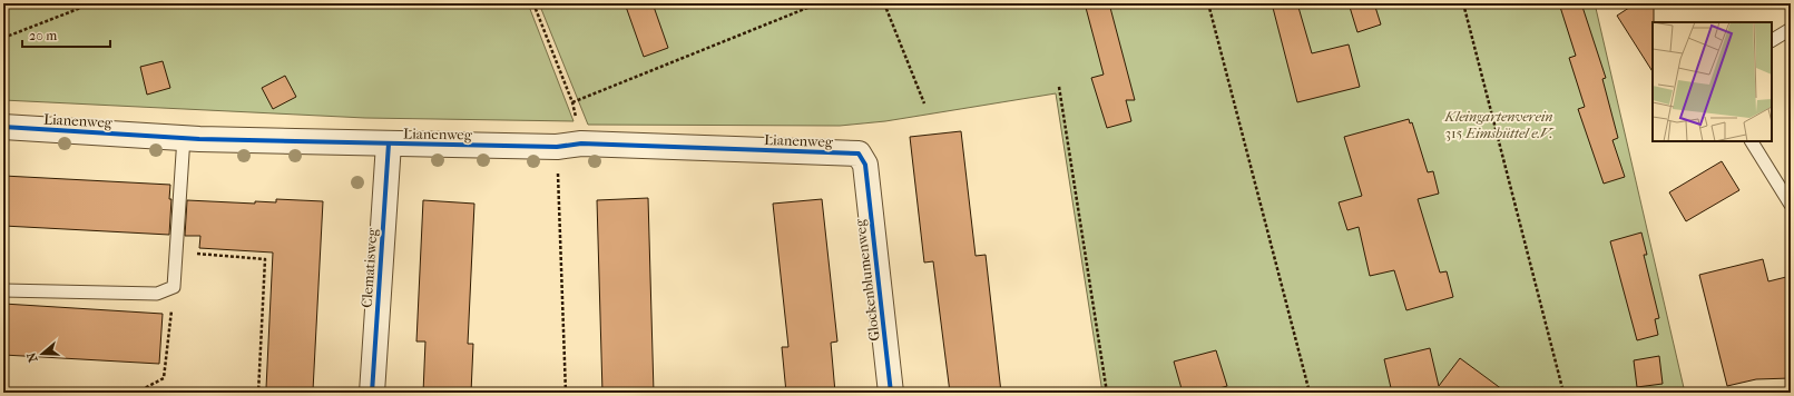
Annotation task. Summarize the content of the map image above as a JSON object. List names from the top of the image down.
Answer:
{
  "streets": {
    "street": ["Lianenweg", "Clematisweg", "Glockenblumenweg"]
  },
  "crossings": [
    ["Lianenweg", "Clematisweg"],
    ["Lianenweg", "Glockenblumenweg"]
  ],
  "parks": ["Kleingartenverein 315 Eimsbüttel e.V."],
  "scale_bar": "20 m",
  "north": "left"
}
